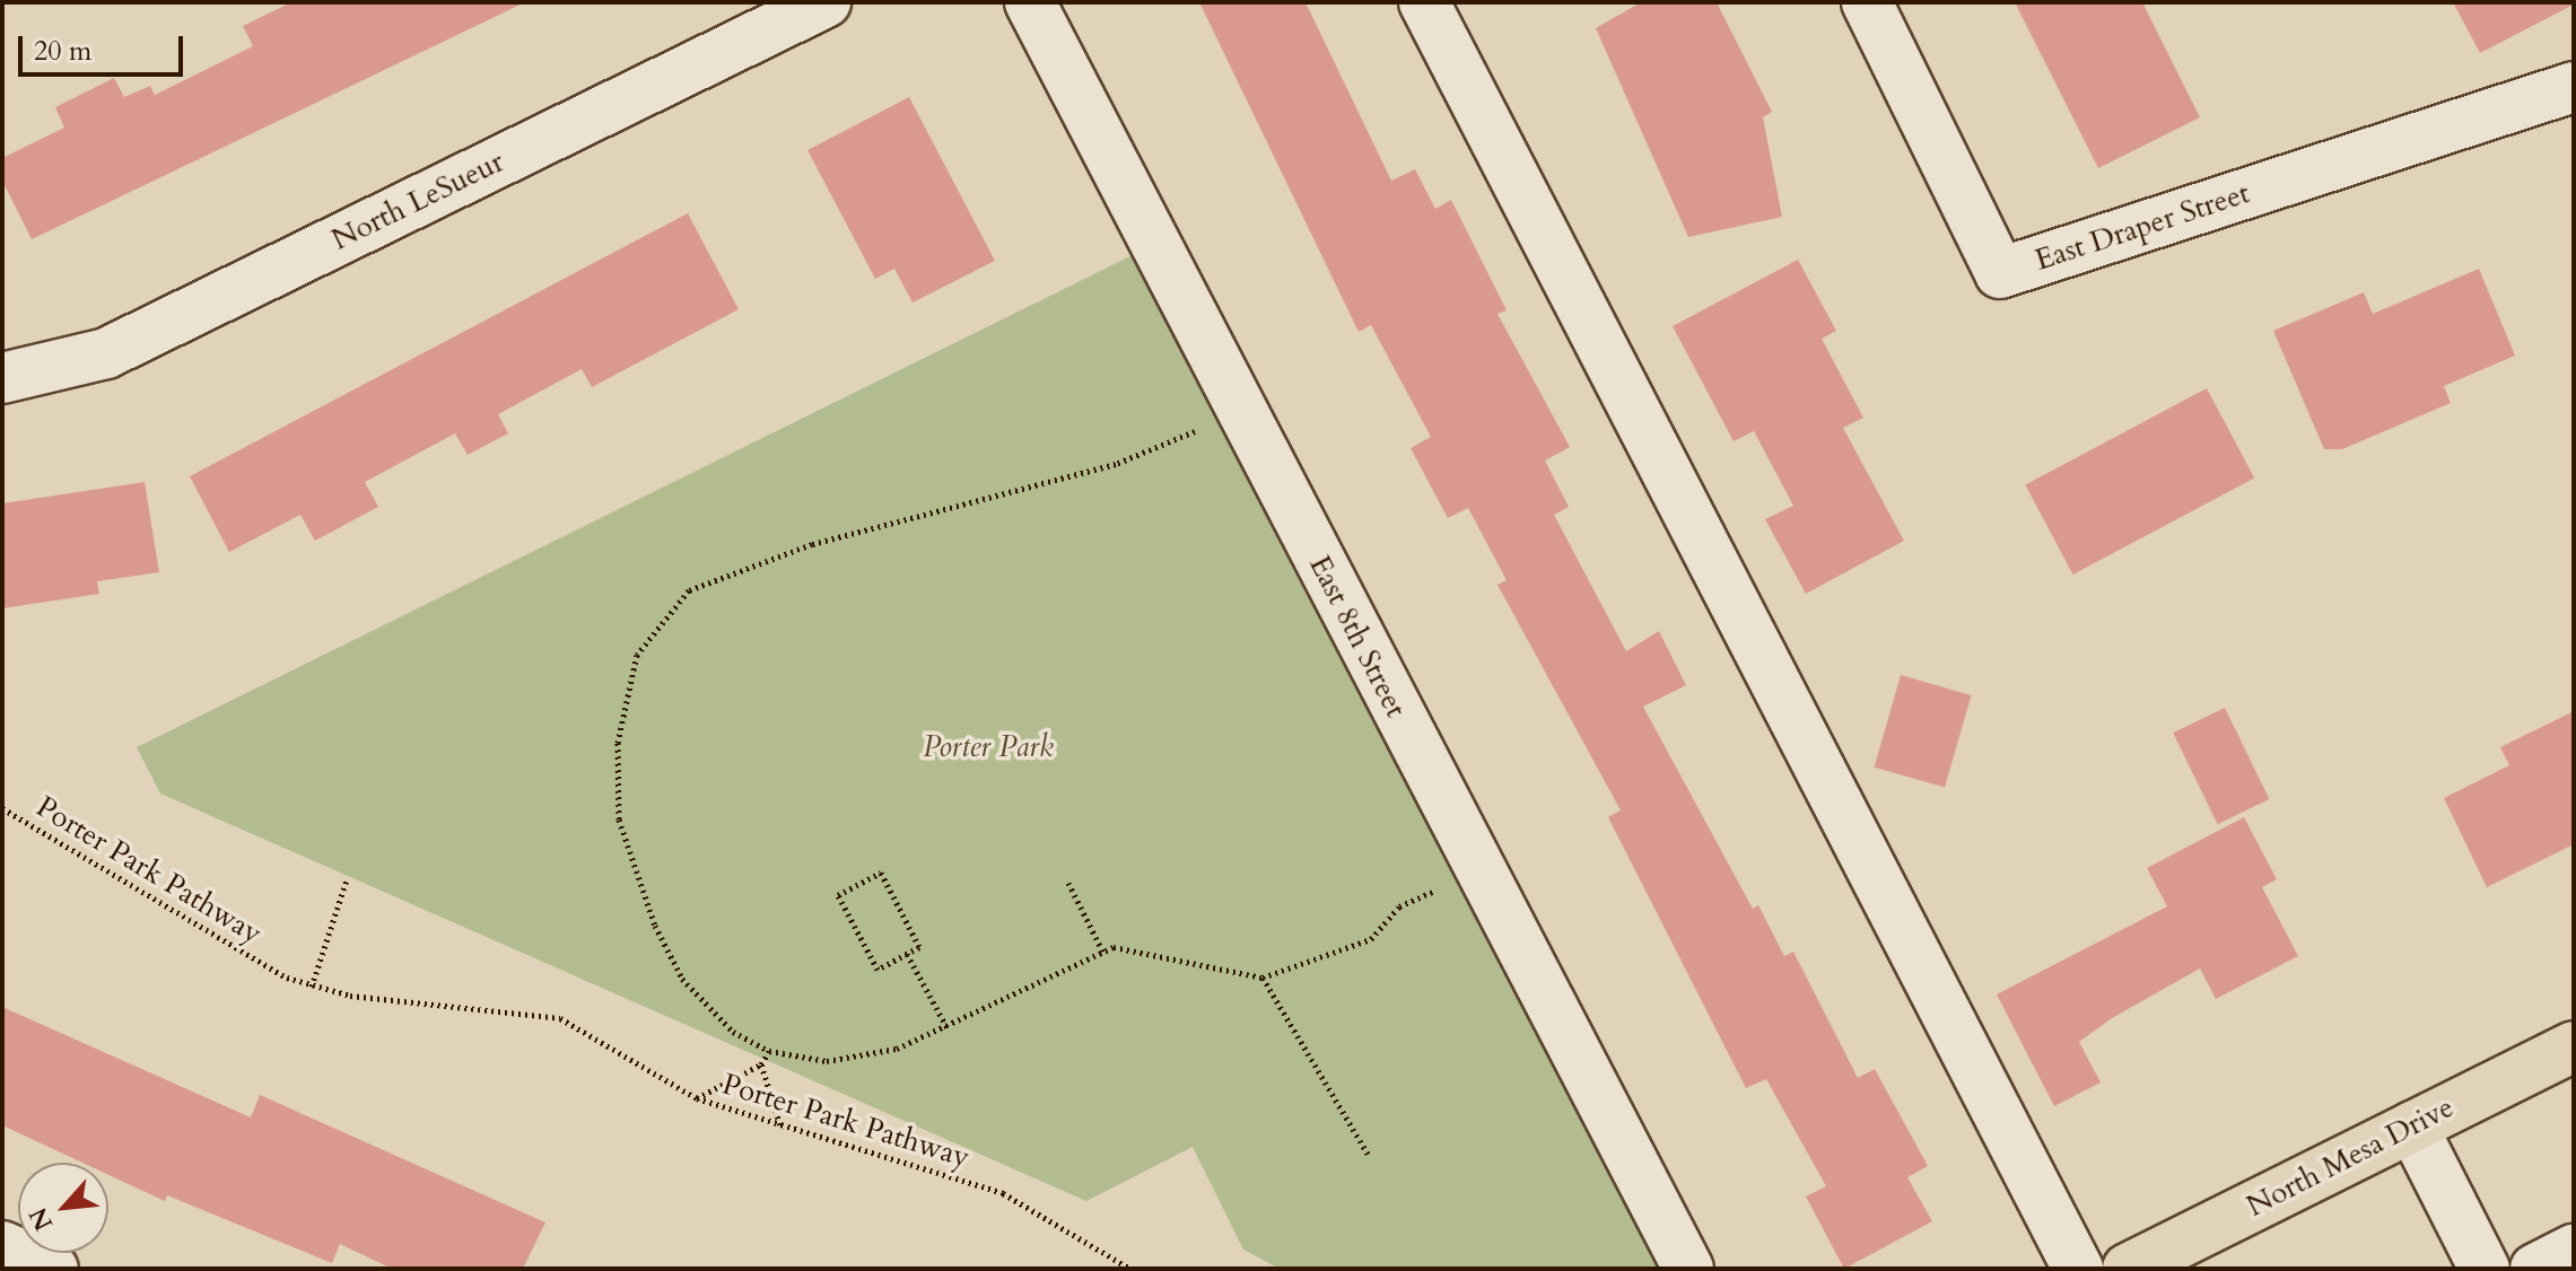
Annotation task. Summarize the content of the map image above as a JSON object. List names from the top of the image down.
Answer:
{
  "streets": {
    "main road": ["North Mesa Drive"],
    "street": ["North LeSueur", "East Draper Street", "East 8th Street"],
    "path": ["Porter Park Pathway"]
  },
  "parks": ["Porter Park"],
  "scale_bar": "20 m",
  "north": "bottom left"
}
